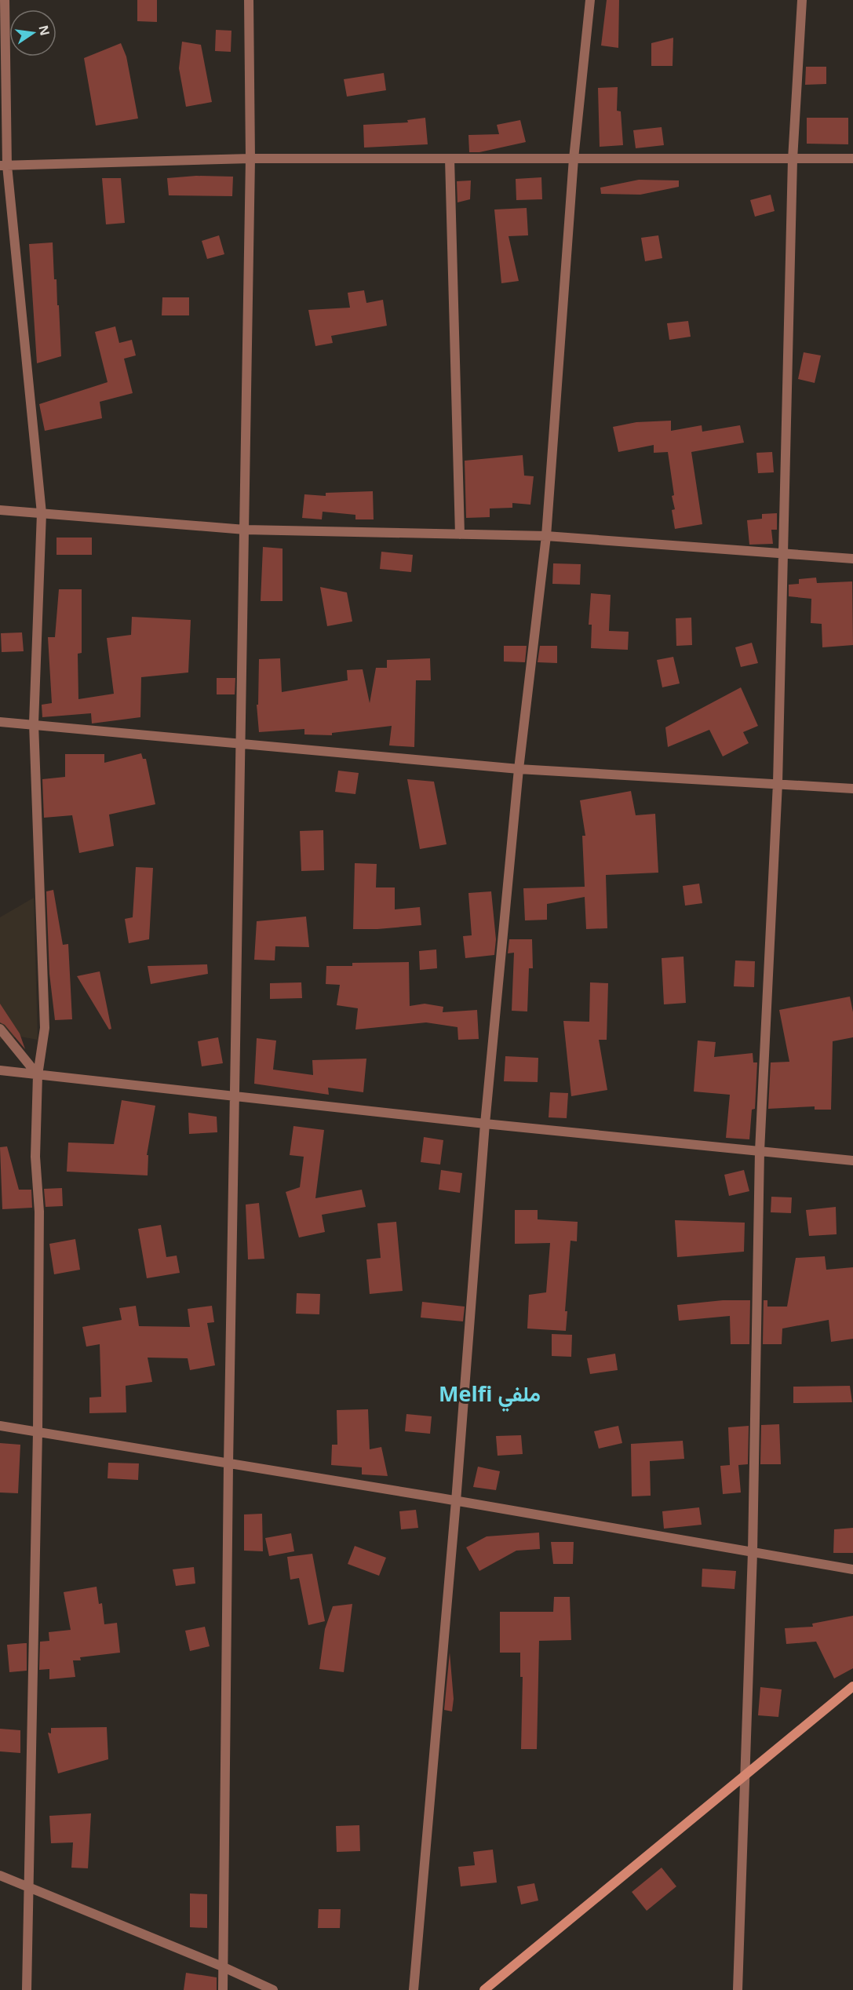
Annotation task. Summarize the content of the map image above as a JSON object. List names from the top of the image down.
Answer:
{
  "districts": ["Melfi ملفي"],
  "north": "right"
}
